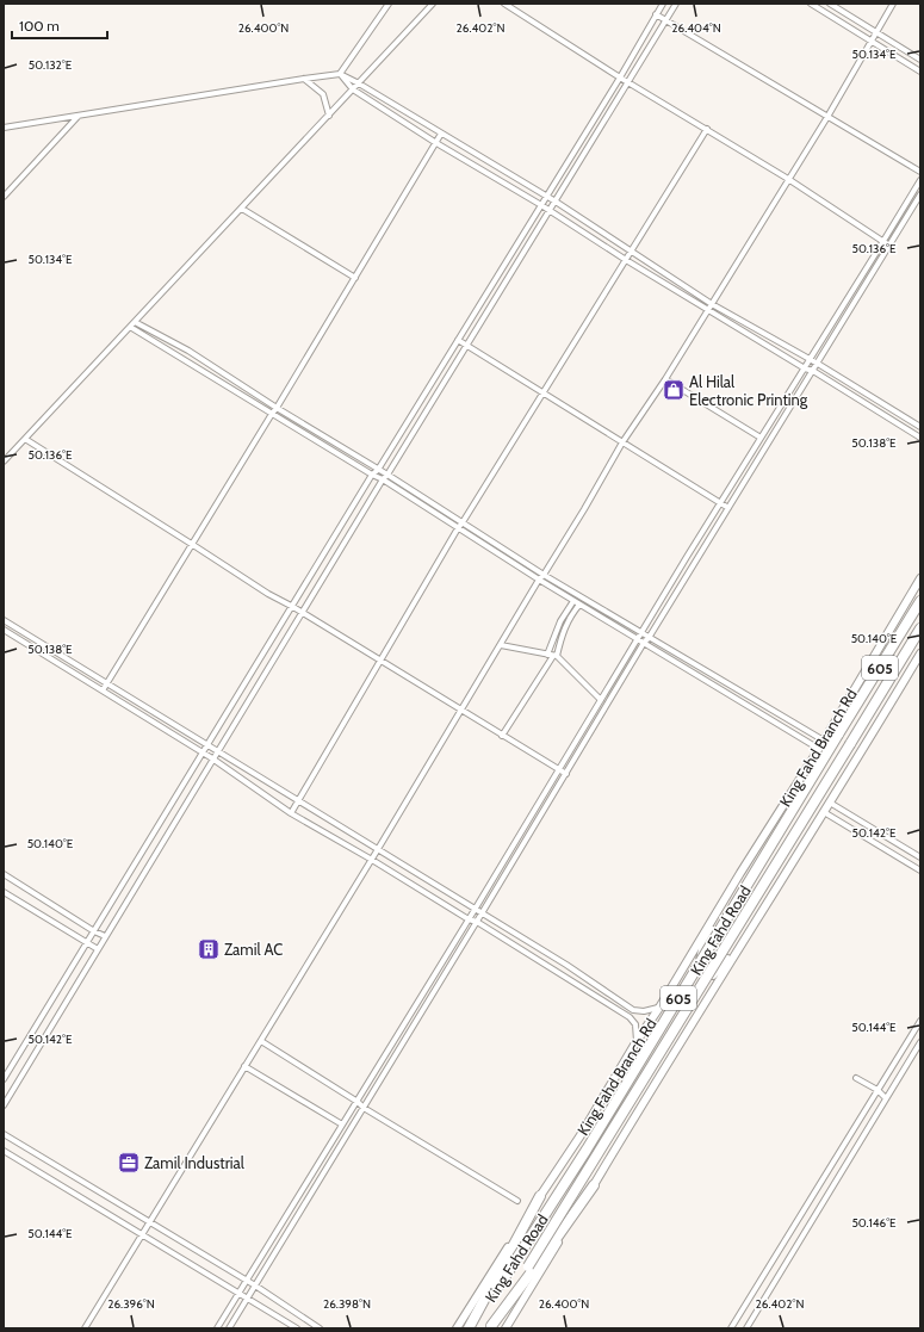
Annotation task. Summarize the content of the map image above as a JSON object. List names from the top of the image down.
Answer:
{
  "streets": {
    "highway": ["605", "King Fahd Road"],
    "main road": ["King Fahd Branch Rd"]
  },
  "places": {
    "shop": ["Al Hilal Electronic Printing"],
    "building": ["Zamil AC"],
    "office": ["Zamil Industrial"]
  },
  "scale_bar": "100 m",
  "coordinates": [
    "26.400°N",
    "26.402°N",
    "26.404°N",
    "50.134°E",
    "50.132°E",
    "50.136°E",
    "50.138°E",
    "50.140°E",
    "50.142°E",
    "50.144°E",
    "50.146°E",
    "26.396°N",
    "26.398°N"
  ]
}
